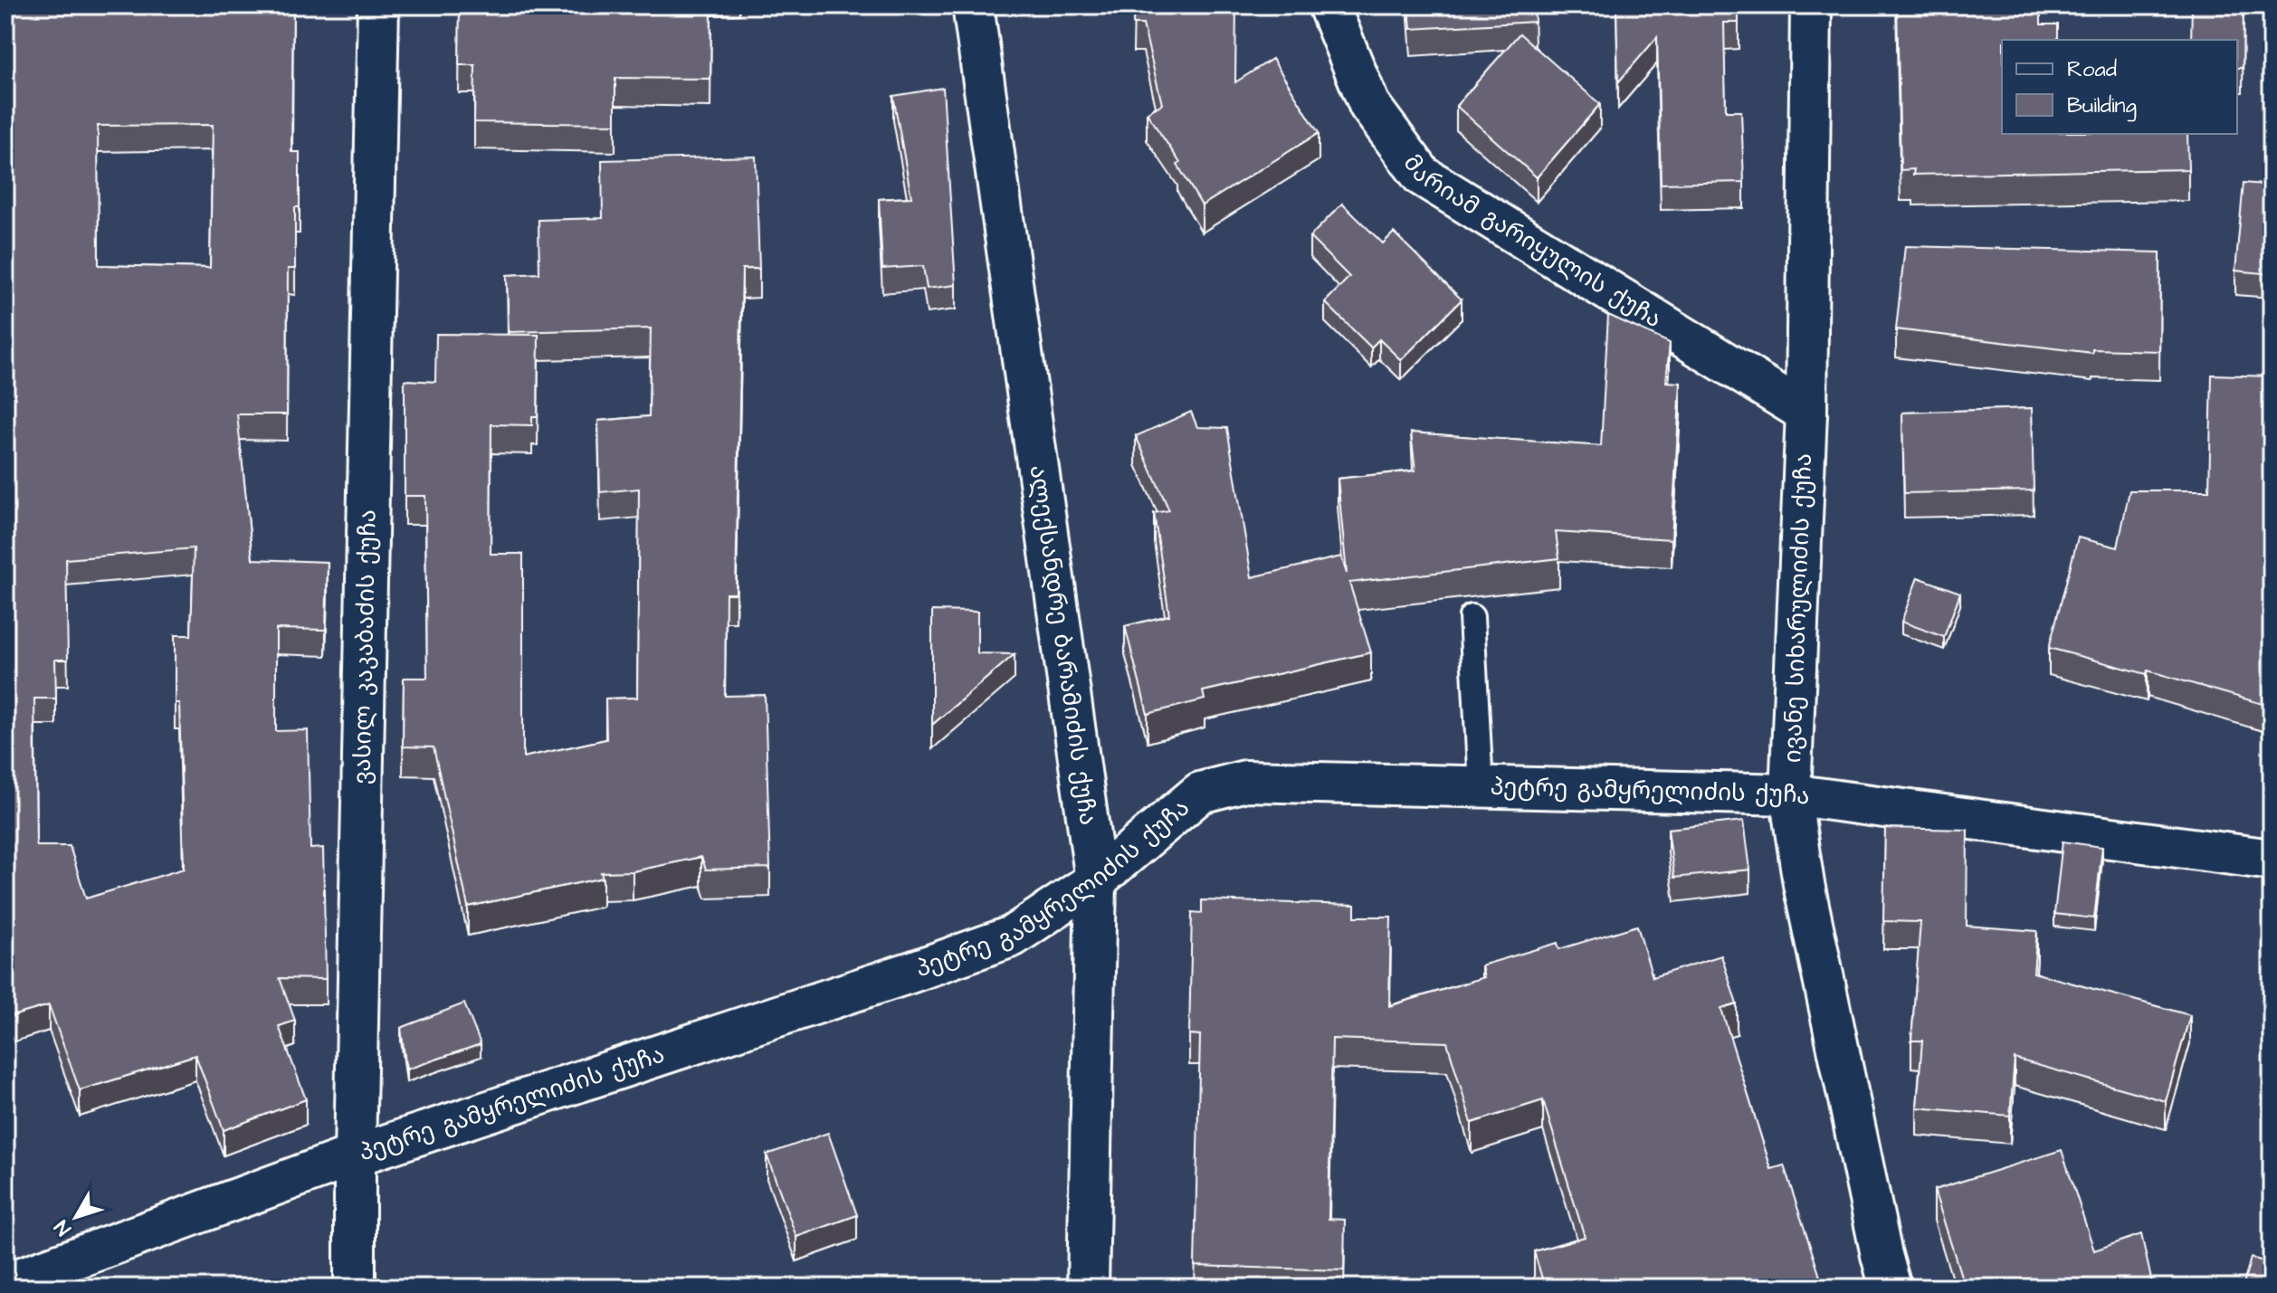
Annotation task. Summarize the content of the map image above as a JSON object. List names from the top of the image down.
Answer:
{
  "streets": {
    "street": [
      "მარიამ გარიყულის ქუჩა",
      "ივანე სიხარულიძის ქუჩა",
      "ალექსანდრე ბარამიძის ქუჩა",
      "ვასილ კაკაბაძის ქუჩა",
      "პეტრე გამყრელიძის ქუჩა"
    ]
  },
  "crossings": [
    ["მარიამ გარიყულის ქუჩა", "ივანე სიხარულიძის ქუჩა"],
    ["ივანე სიხარულიძის ქუჩა", "პეტრე გამყრელიძის ქუჩა"],
    ["ალექსანდრე ბარამიძის ქუჩა", "პეტრე გამყრელიძის ქუჩა"],
    ["ვასილ კაკაბაძის ქუჩა", "პეტრე გამყრელიძის ქუჩა"]
  ],
  "legend": ["Road", "Building"],
  "north": "bottom left"
}
